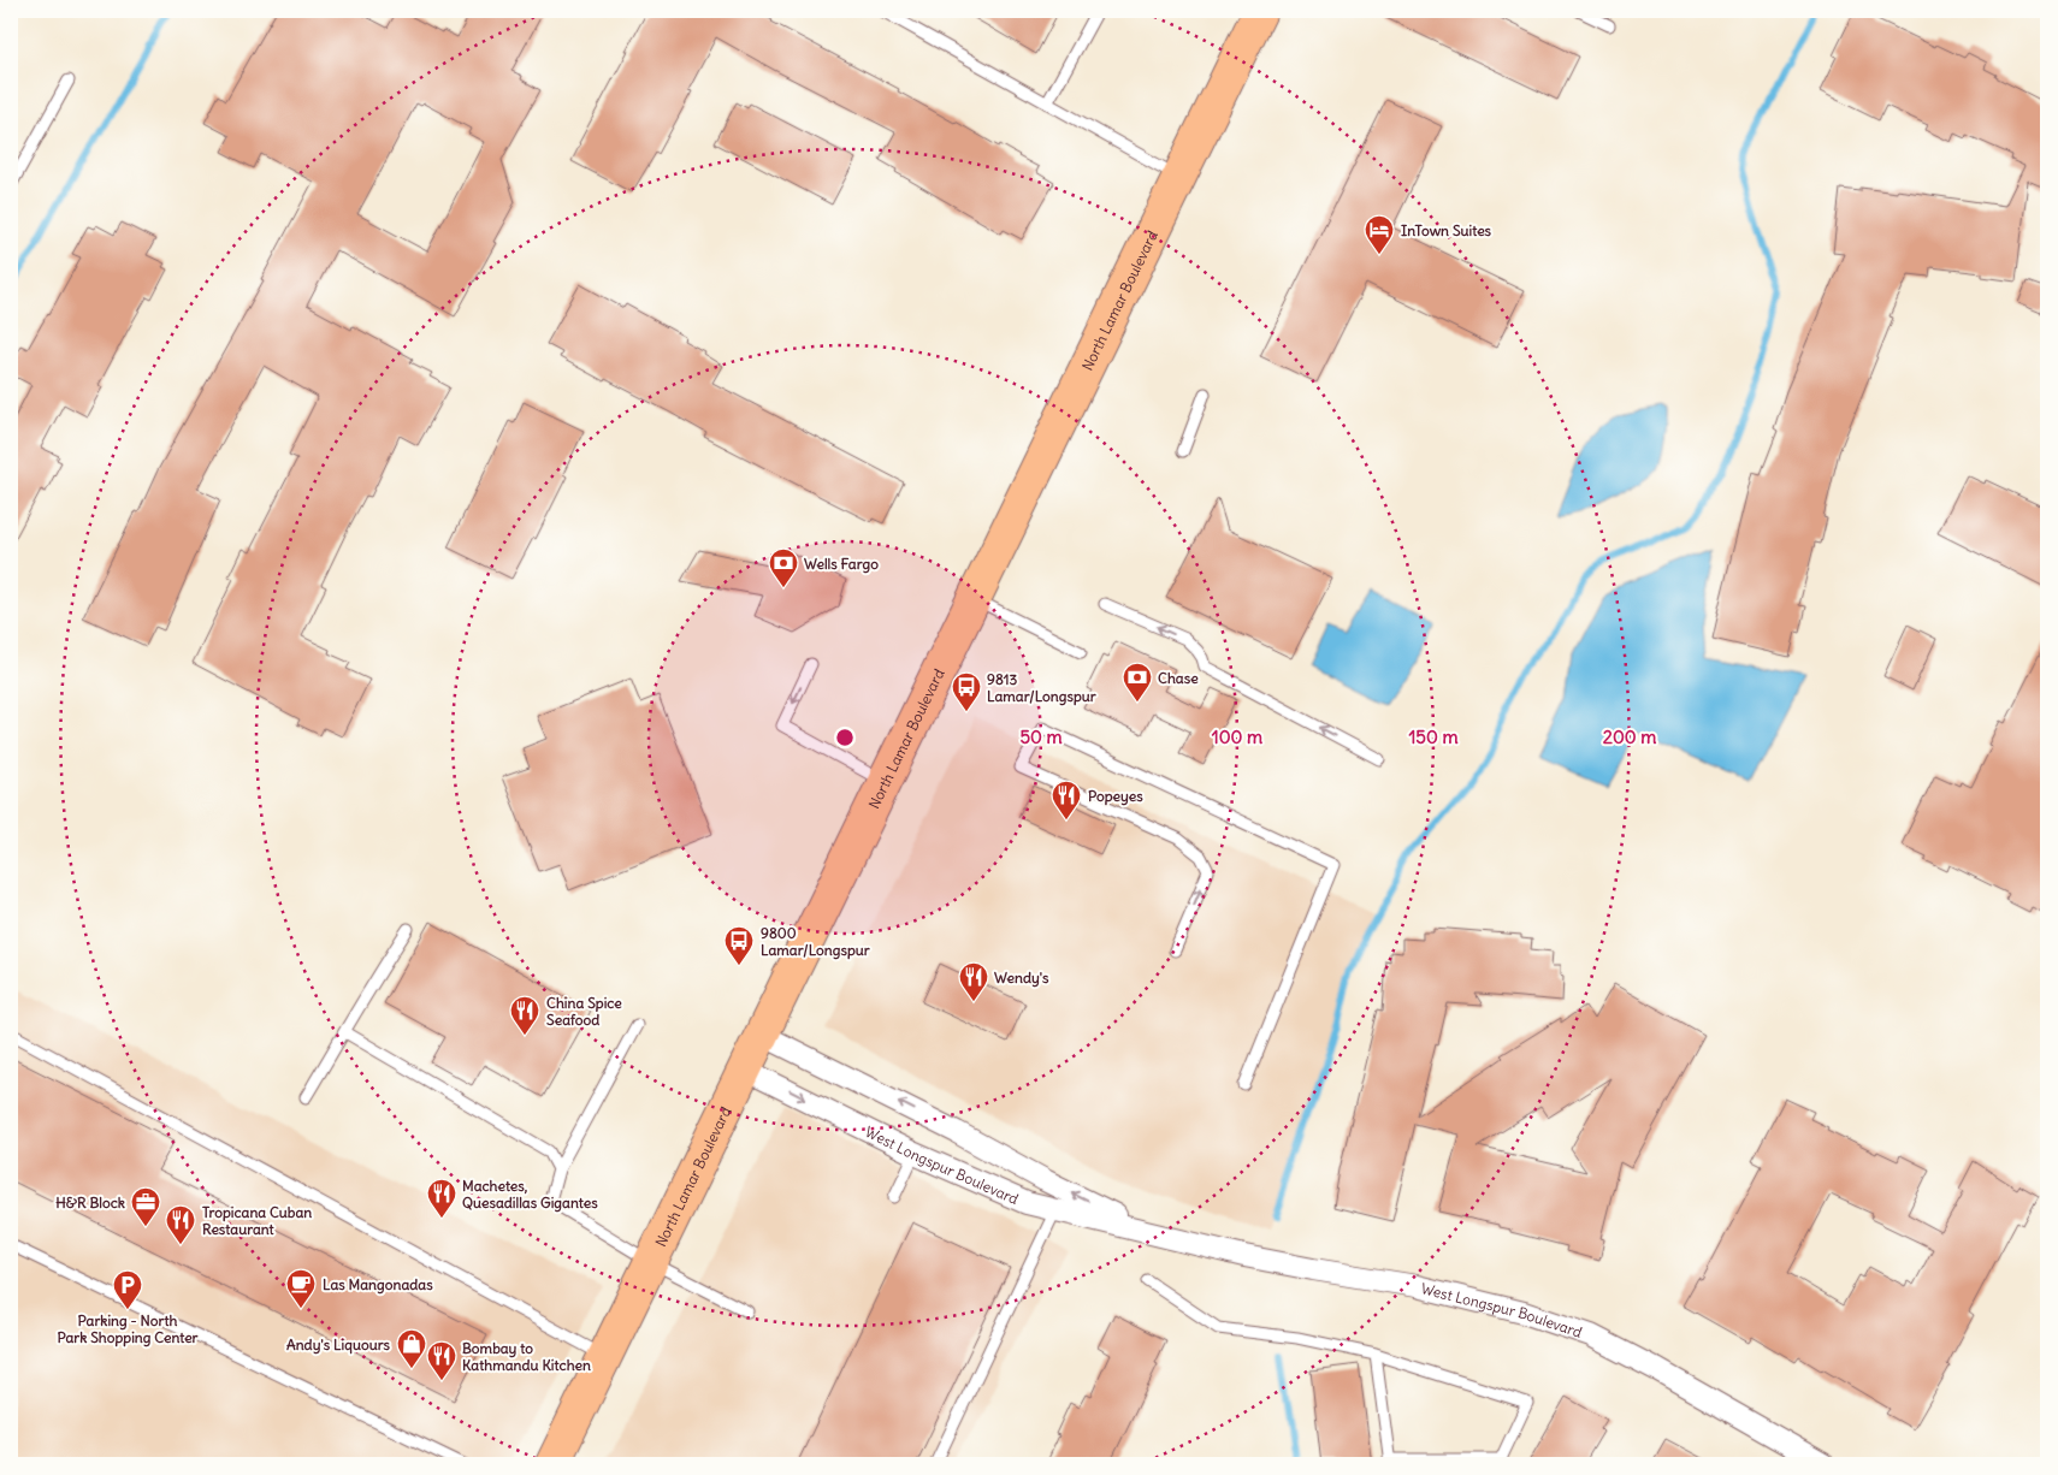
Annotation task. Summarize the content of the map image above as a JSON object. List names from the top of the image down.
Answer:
{
  "streets": {
    "main road": ["North Lamar Boulevard"],
    "street": ["West Longspur Boulevard"]
  },
  "crossings": [
    ["North Lamar Boulevard", "West Longspur Boulevard"]
  ],
  "places": {
    "hotel": ["InTown Suites"],
    "bank": ["Wells Fargo", "Chase"],
    "bus stop": ["9813 Lamar/Longspur", "9800 Lamar/Longspur"],
    "restaurant": [
      "Popeyes",
      "Wendy's",
      "China Spice Seafood",
      "Machetes, Quesadillas Gigantes",
      "Tropicana Cuban Restaurant",
      "Bombay to Kathmandu Kitchen"
    ],
    "office": ["H&R Block"],
    "cafe": ["Las Mangonadas"],
    "parking": ["Parking - North Park Shopping Center"],
    "shop": ["Andy's Liquours"]
  },
  "rings": [
    "50 m",
    "100 m",
    "150 m",
    "200 m"
  ]
}
